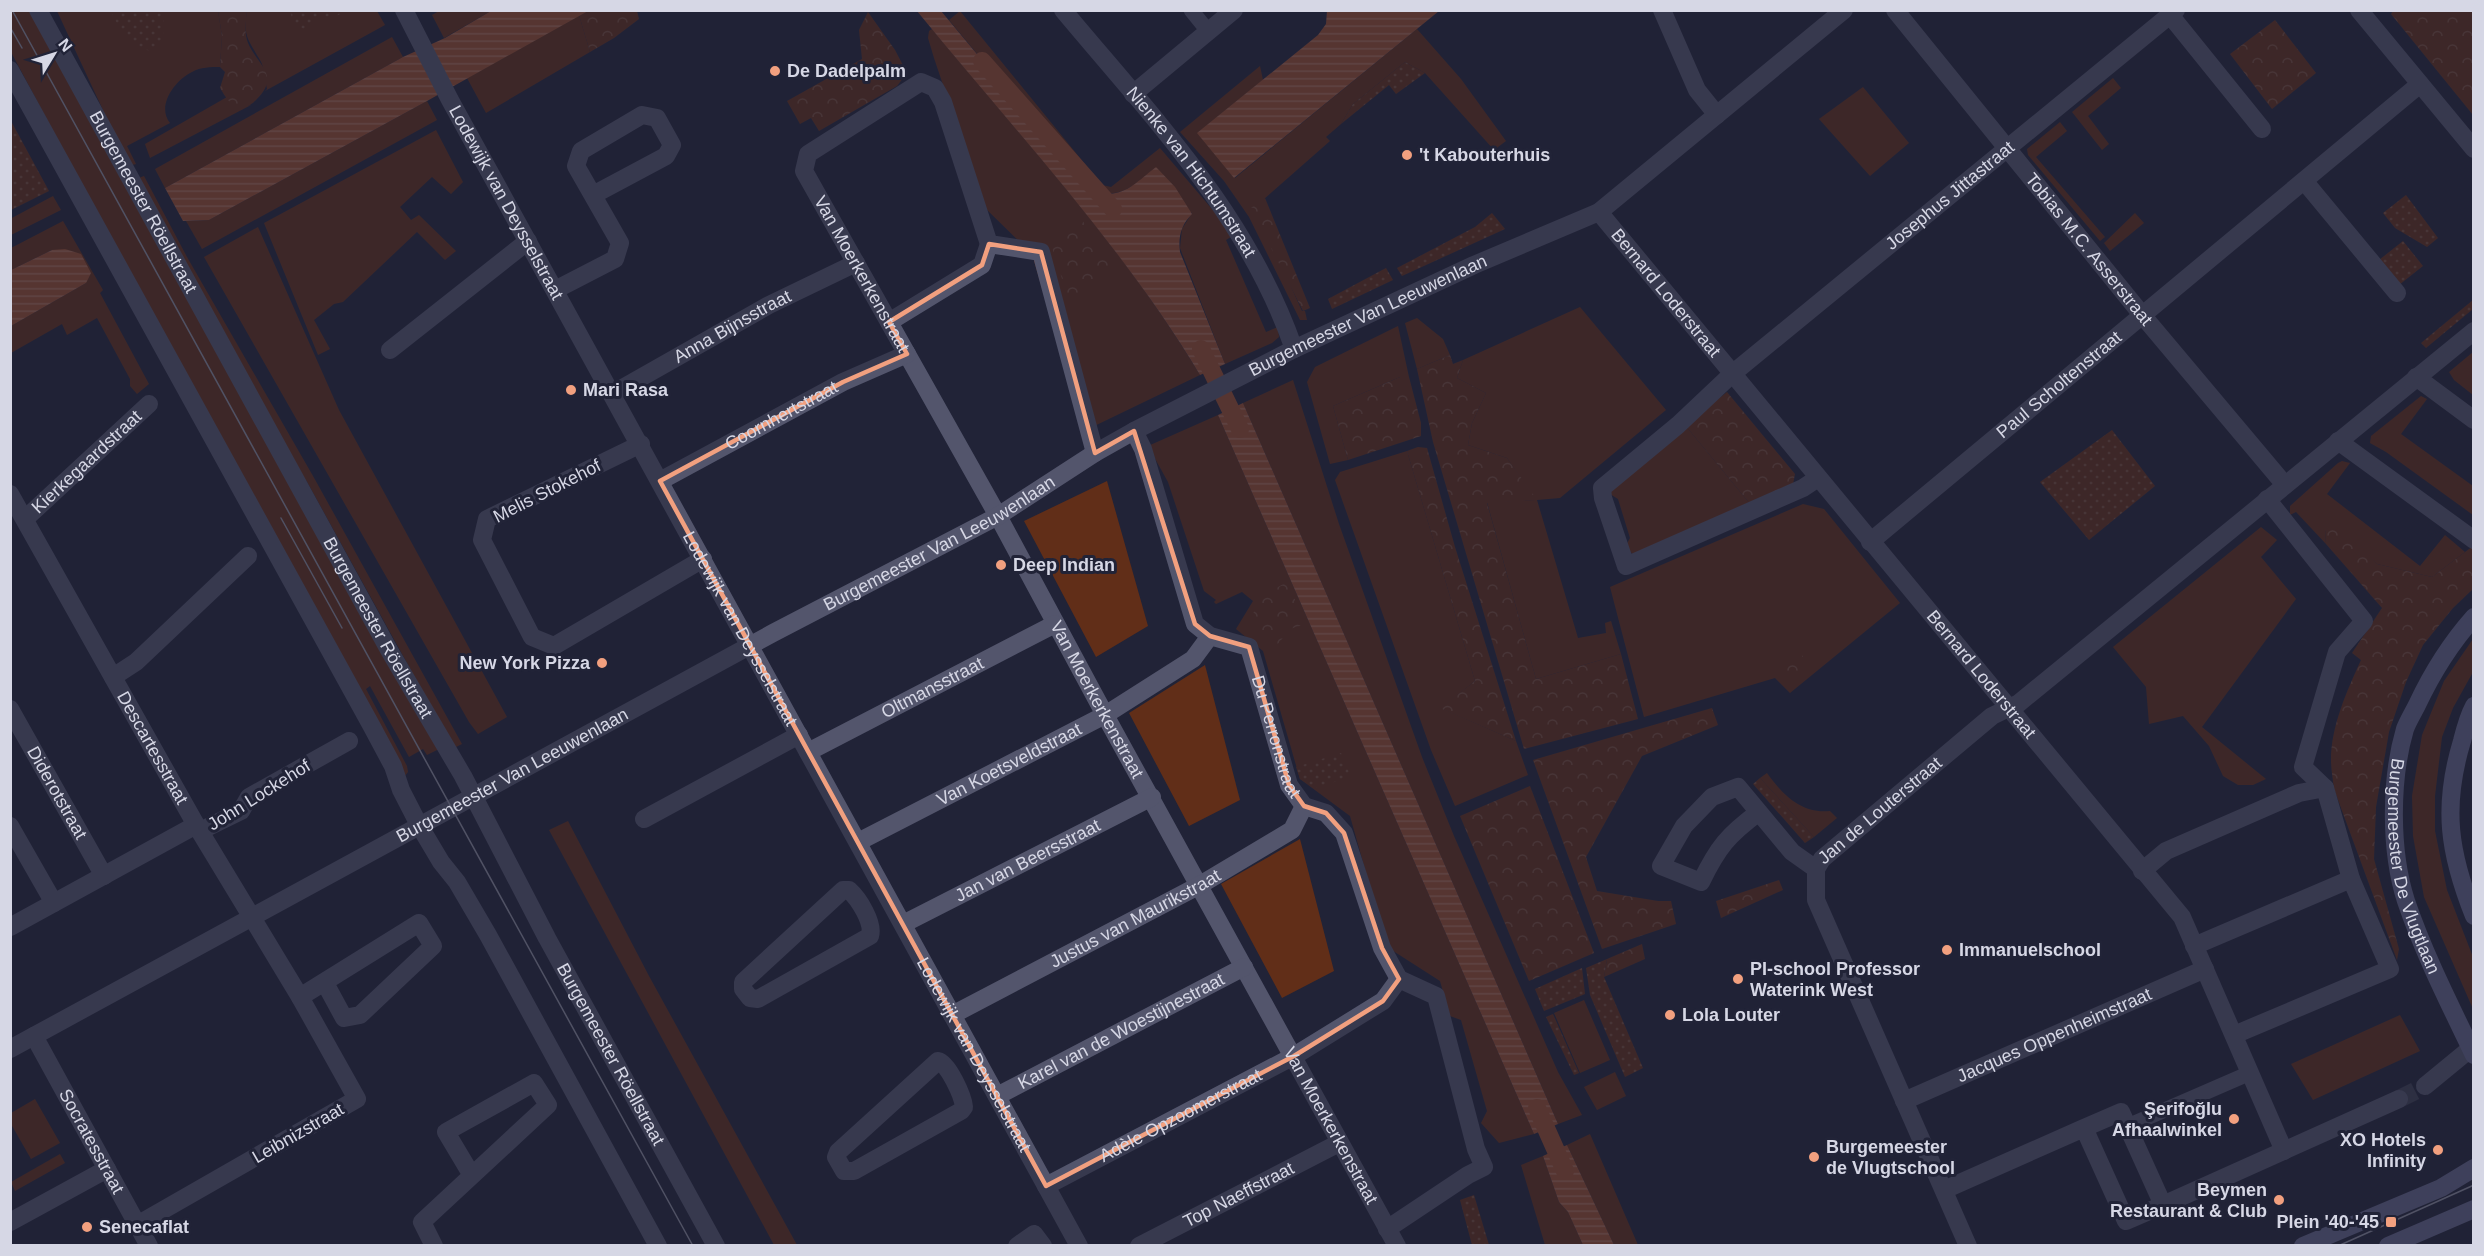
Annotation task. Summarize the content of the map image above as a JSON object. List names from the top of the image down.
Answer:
{
  "streets": {
    "main road": ["Burgemeester De Vlugtlaan"],
    "street": [
      "Nienke van Hichtumstraat",
      "Josephus Jittastraat",
      "Burgemeester Röellstraat",
      "Lodewijk van Deysselstraat",
      "Tobias M.C. Asserstraat",
      "Van Moerkerkenstraat",
      "Bernard Loderstraat",
      "Burgemeester Van Leeuwenlaan",
      "Anna Bijnsstraat",
      "Paul Scholtenstraat",
      "Coornhertstraat",
      "Kierkegaardstraat",
      "Melis Stokehof",
      "Oltmansstraat",
      "Du Perronstraat",
      "Descartesstraat",
      "Van Koetsveldstraat",
      "Diderotstraat",
      "John Lockehof",
      "Jan de Louterstraat",
      "Jan van Beersstraat",
      "Justus van Maurikstraat",
      "Karel van de Woestijnestraat",
      "Jacques Oppenheimstraat",
      "Adèle Opzoomerstraat",
      "Leibnizstraat",
      "Socratesstraat",
      "Top Naeffstraat"
    ]
  },
  "crossings": [
    ["Nienke van Hichtumstraat", "Burgemeester Van Leeuwenlaan"],
    ["Josephus Jittastraat", "Tobias M.C. Asserstraat"],
    ["Josephus Jittastraat", "Bernard Loderstraat"],
    ["Burgemeester Röellstraat", "Burgemeester Van Leeuwenlaan"],
    ["Lodewijk van Deysselstraat", "Burgemeester Van Leeuwenlaan"],
    ["Lodewijk van Deysselstraat", "Anna Bijnsstraat"],
    ["Lodewijk van Deysselstraat", "Coornhertstraat"],
    ["Lodewijk van Deysselstraat", "Melis Stokehof"],
    ["Lodewijk van Deysselstraat", "Oltmansstraat"],
    ["Lodewijk van Deysselstraat", "Van Koetsveldstraat"],
    ["Lodewijk van Deysselstraat", "Jan van Beersstraat"],
    ["Lodewijk van Deysselstraat", "Justus van Maurikstraat"],
    ["Lodewijk van Deysselstraat", "Karel van de Woestijnestraat"],
    ["Lodewijk van Deysselstraat", "Adèle Opzoomerstraat"],
    ["Tobias M.C. Asserstraat", "Paul Scholtenstraat"],
    ["Tobias M.C. Asserstraat", "Jan de Louterstraat"],
    ["Van Moerkerkenstraat", "Burgemeester Van Leeuwenlaan"],
    ["Van Moerkerkenstraat", "Anna Bijnsstraat"],
    ["Van Moerkerkenstraat", "Coornhertstraat"],
    ["Van Moerkerkenstraat", "Oltmansstraat"],
    ["Van Moerkerkenstraat", "Van Koetsveldstraat"],
    ["Van Moerkerkenstraat", "Jan van Beersstraat"],
    ["Van Moerkerkenstraat", "Justus van Maurikstraat"],
    ["Van Moerkerkenstraat", "Karel van de Woestijnestraat"],
    ["Van Moerkerkenstraat", "Adèle Opzoomerstraat"],
    ["Van Moerkerkenstraat", "Top Naeffstraat"],
    ["Bernard Loderstraat", "Burgemeester Van Leeuwenlaan"],
    ["Bernard Loderstraat", "Paul Scholtenstraat"],
    ["Bernard Loderstraat", "Jan de Louterstraat"],
    ["Bernard Loderstraat", "Jacques Oppenheimstraat"],
    ["Burgemeester Van Leeuwenlaan", "Descartesstraat"],
    ["Burgemeester Van Leeuwenlaan", "Socratesstraat"],
    ["Kierkegaardstraat", "Descartesstraat"],
    ["Du Perronstraat", "Van Koetsveldstraat"],
    ["Du Perronstraat", "Justus van Maurikstraat"],
    ["Du Perronstraat", "Adèle Opzoomerstraat"],
    ["Descartesstraat", "John Lockehof"],
    ["Descartesstraat", "Leibnizstraat"],
    ["Diderotstraat", "John Lockehof"],
    ["Jan de Louterstraat", "Jacques Oppenheimstraat"],
    ["Leibnizstraat", "Socratesstraat"]
  ],
  "places": {
    "other": [
      "De Dadelpalm",
      "'t Kabouterhuis",
      "Mari Rasa",
      "Deep Indian",
      "New York Pizza",
      "Immanuelschool",
      "PI-school Professor Waterink West",
      "Lola Louter",
      "Şerifoğlu Afhaalwinkel",
      "XO Hotels Infinity",
      "Burgemeester de Vlugtschool",
      "Beymen Restaurant & Club",
      "Senecaflat"
    ],
    "transit": ["Plein '40-'45"]
  },
  "north": "top right"
}
